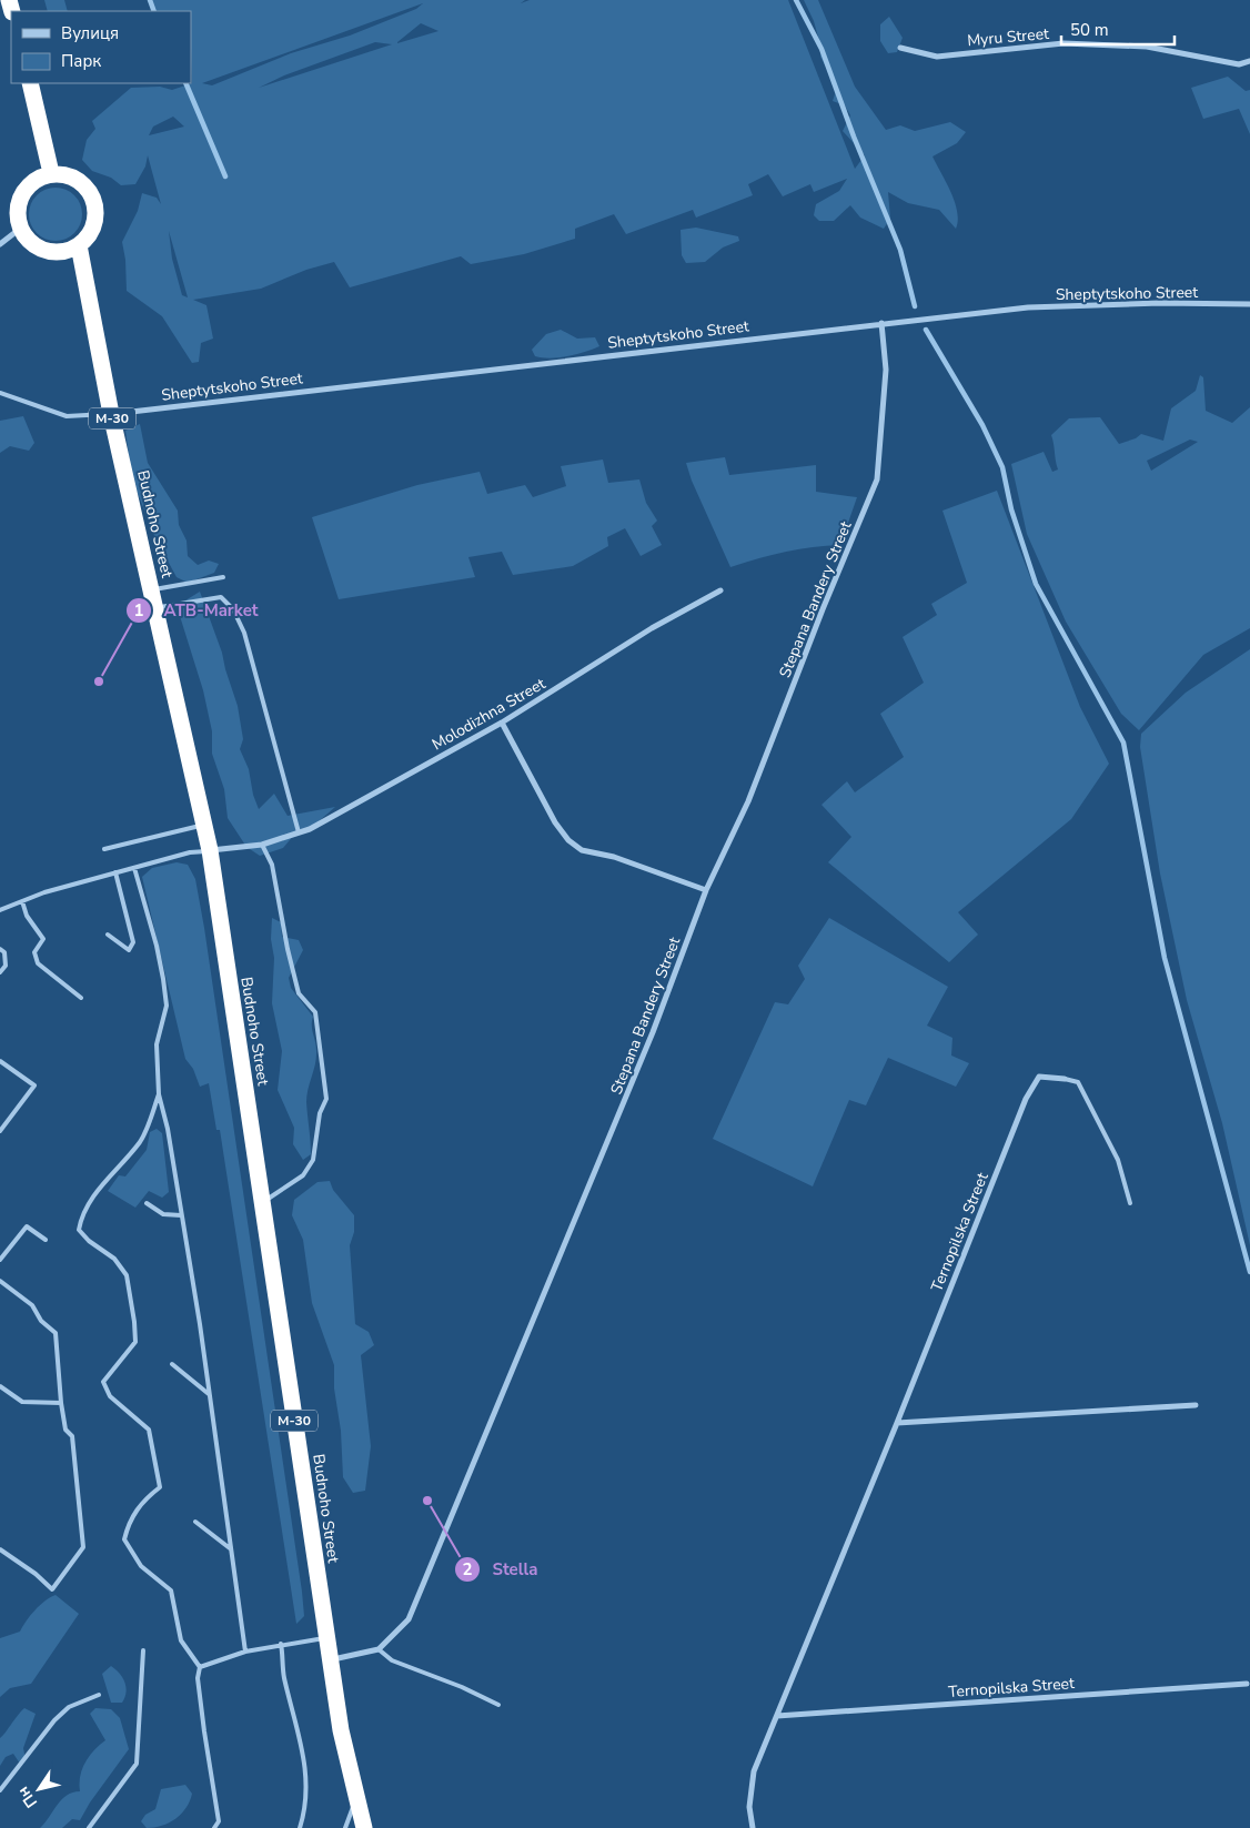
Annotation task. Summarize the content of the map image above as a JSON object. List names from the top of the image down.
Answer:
{
  "streets": {
    "highway": ["М-30", "Budnoho Street"],
    "street": [
      "Myru Street",
      "Sheptytskoho Street",
      "Stepana Bandery Street",
      "Molodizhna Street",
      "Ternopilska Street"
    ]
  },
  "crossings": [
    ["Sheptytskoho Street", "Budnoho Street"],
    ["Sheptytskoho Street", "Stepana Bandery Street"],
    ["Budnoho Street", "Molodizhna Street"]
  ],
  "places": ["ATB-Market", "Stella"],
  "legend": ["Вулиця", "Парк"],
  "scale_bar": "50 m",
  "north": "bottom left"
}
